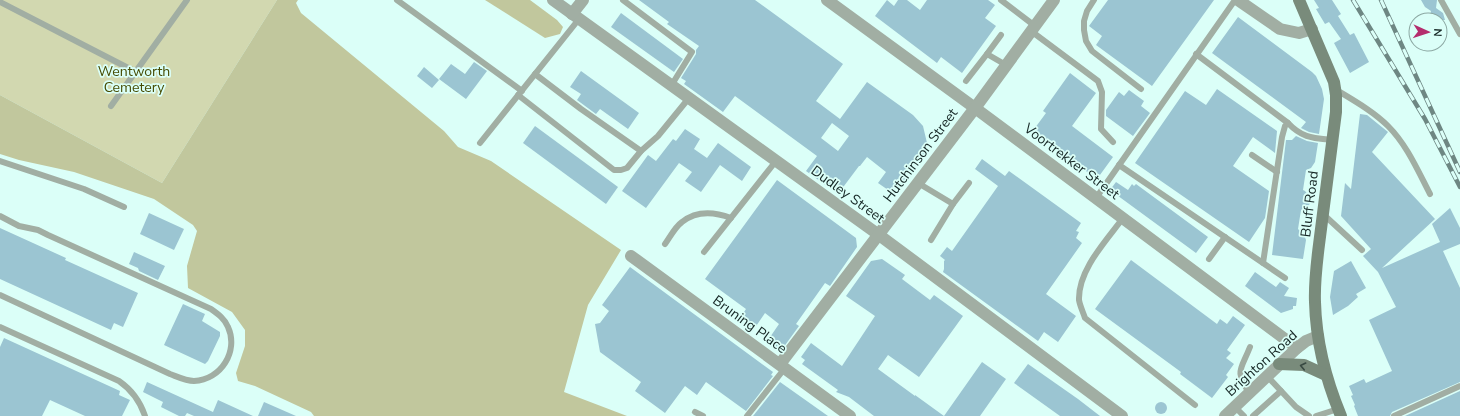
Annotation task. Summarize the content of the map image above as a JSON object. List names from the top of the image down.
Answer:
{
  "streets": {
    "main road": ["Bluff Road"],
    "street": [
      "Hutchinson Street",
      "Voortrekker Street",
      "Dudley Street",
      "Bruning Place",
      "Brighton Road"
    ]
  },
  "crossings": [
    ["Hutchinson Street", "Voortrekker Street"],
    ["Hutchinson Street", "Dudley Street"],
    ["Hutchinson Street", "Bruning Place"],
    ["Voortrekker Street", "Brighton Road"],
    ["Bluff Road", "Brighton Road"]
  ],
  "parks": ["Wentworth Cemetery"],
  "north": "right"
}
